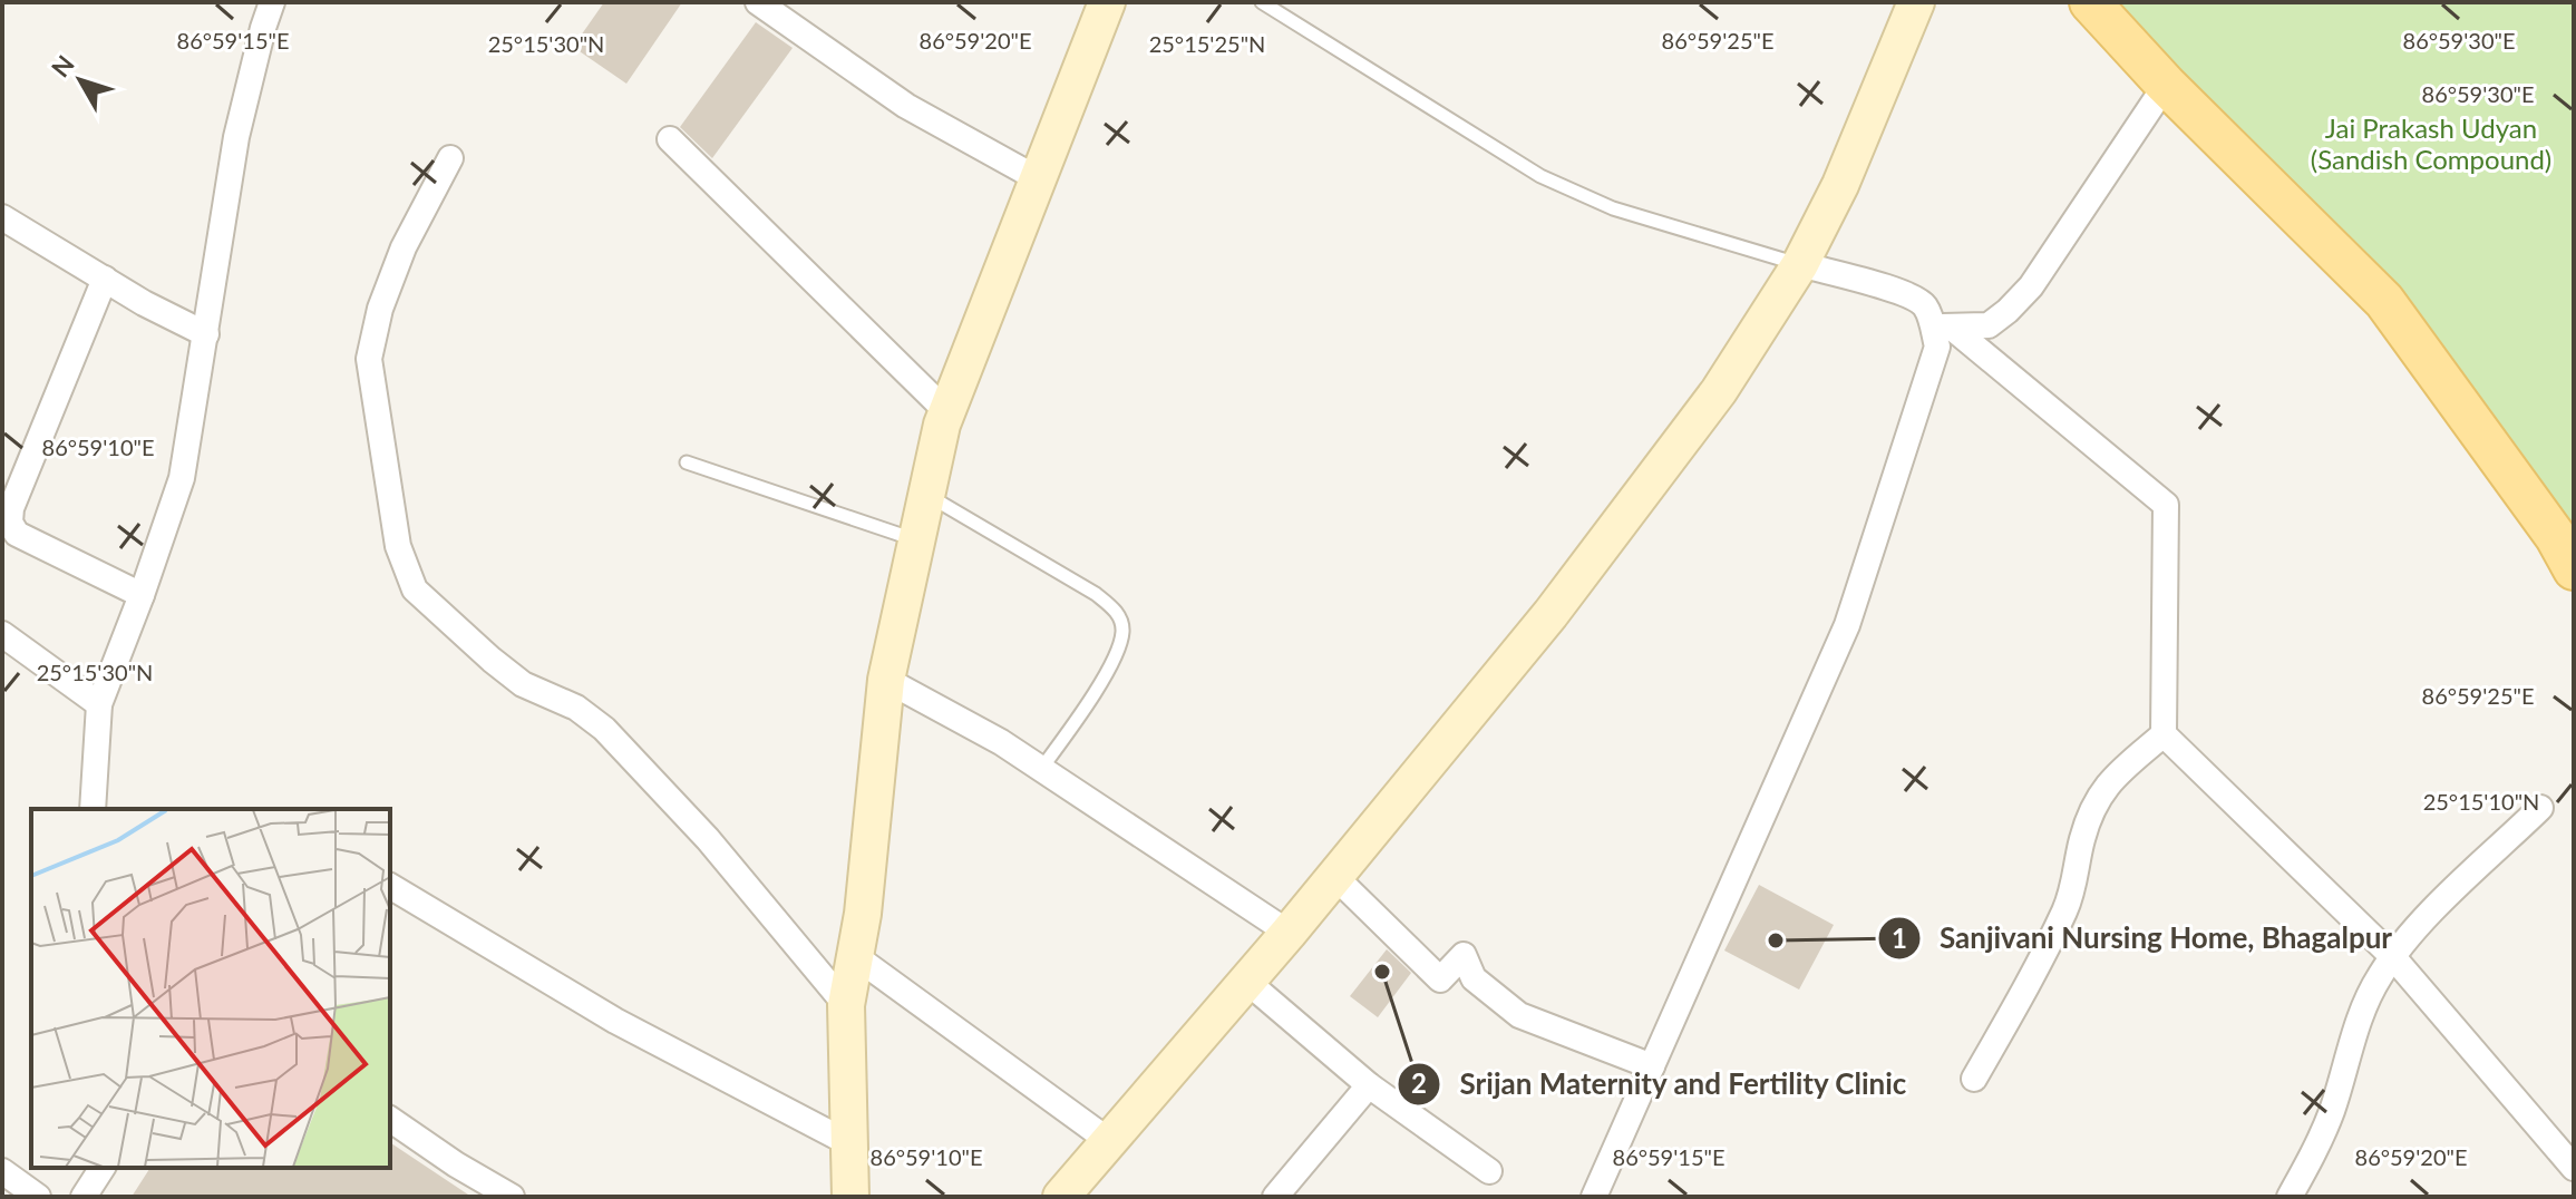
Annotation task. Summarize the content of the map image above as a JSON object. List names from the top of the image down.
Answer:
{
  "parks": ["Jai Prakash Udyan (Sandish Compound)"],
  "places": ["Sanjivani Nursing Home, Bhagalpur", "Srijan Maternity and Fertility Clinic"],
  "north": "top left",
  "coordinates": [
    "86°59'15\"E",
    "86°59'20\"E",
    "86°59'25\"E",
    "86°59'30\"E",
    "25°15'30\"N",
    "25°15'25\"N",
    "86°59'10\"E",
    "25°15'10\"N"
  ]
}
